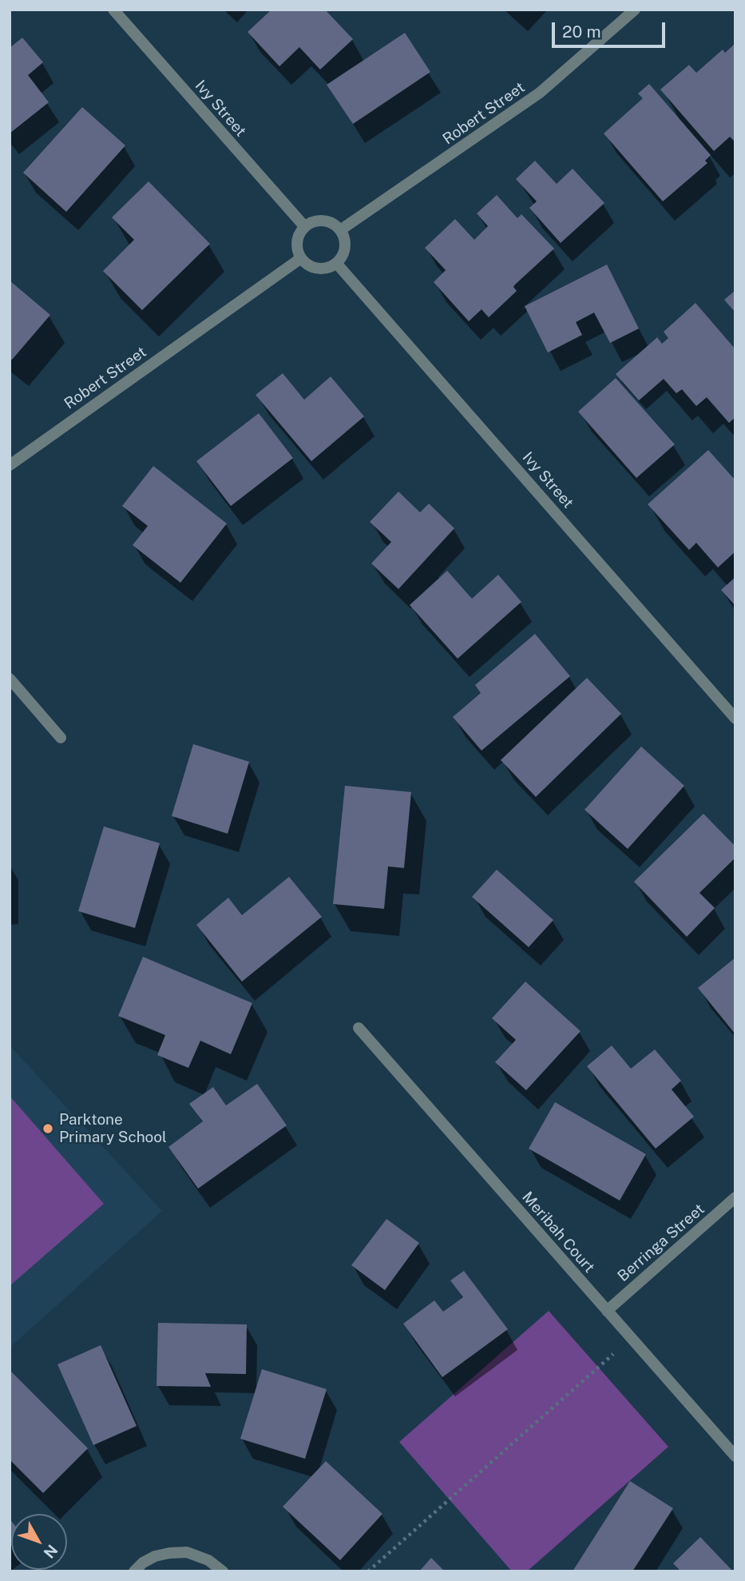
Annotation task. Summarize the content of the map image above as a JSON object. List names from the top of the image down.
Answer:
{
  "streets": {
    "street": [
      "Ivy Street",
      "Robert Street",
      "Meribah Court",
      "Berringa Street"
    ]
  },
  "crossings": [
    ["Ivy Street", "Robert Street"],
    ["Meribah Court", "Berringa Street"]
  ],
  "places": ["Parktone Primary School"],
  "scale_bar": "20 m",
  "north": "bottom right"
}
